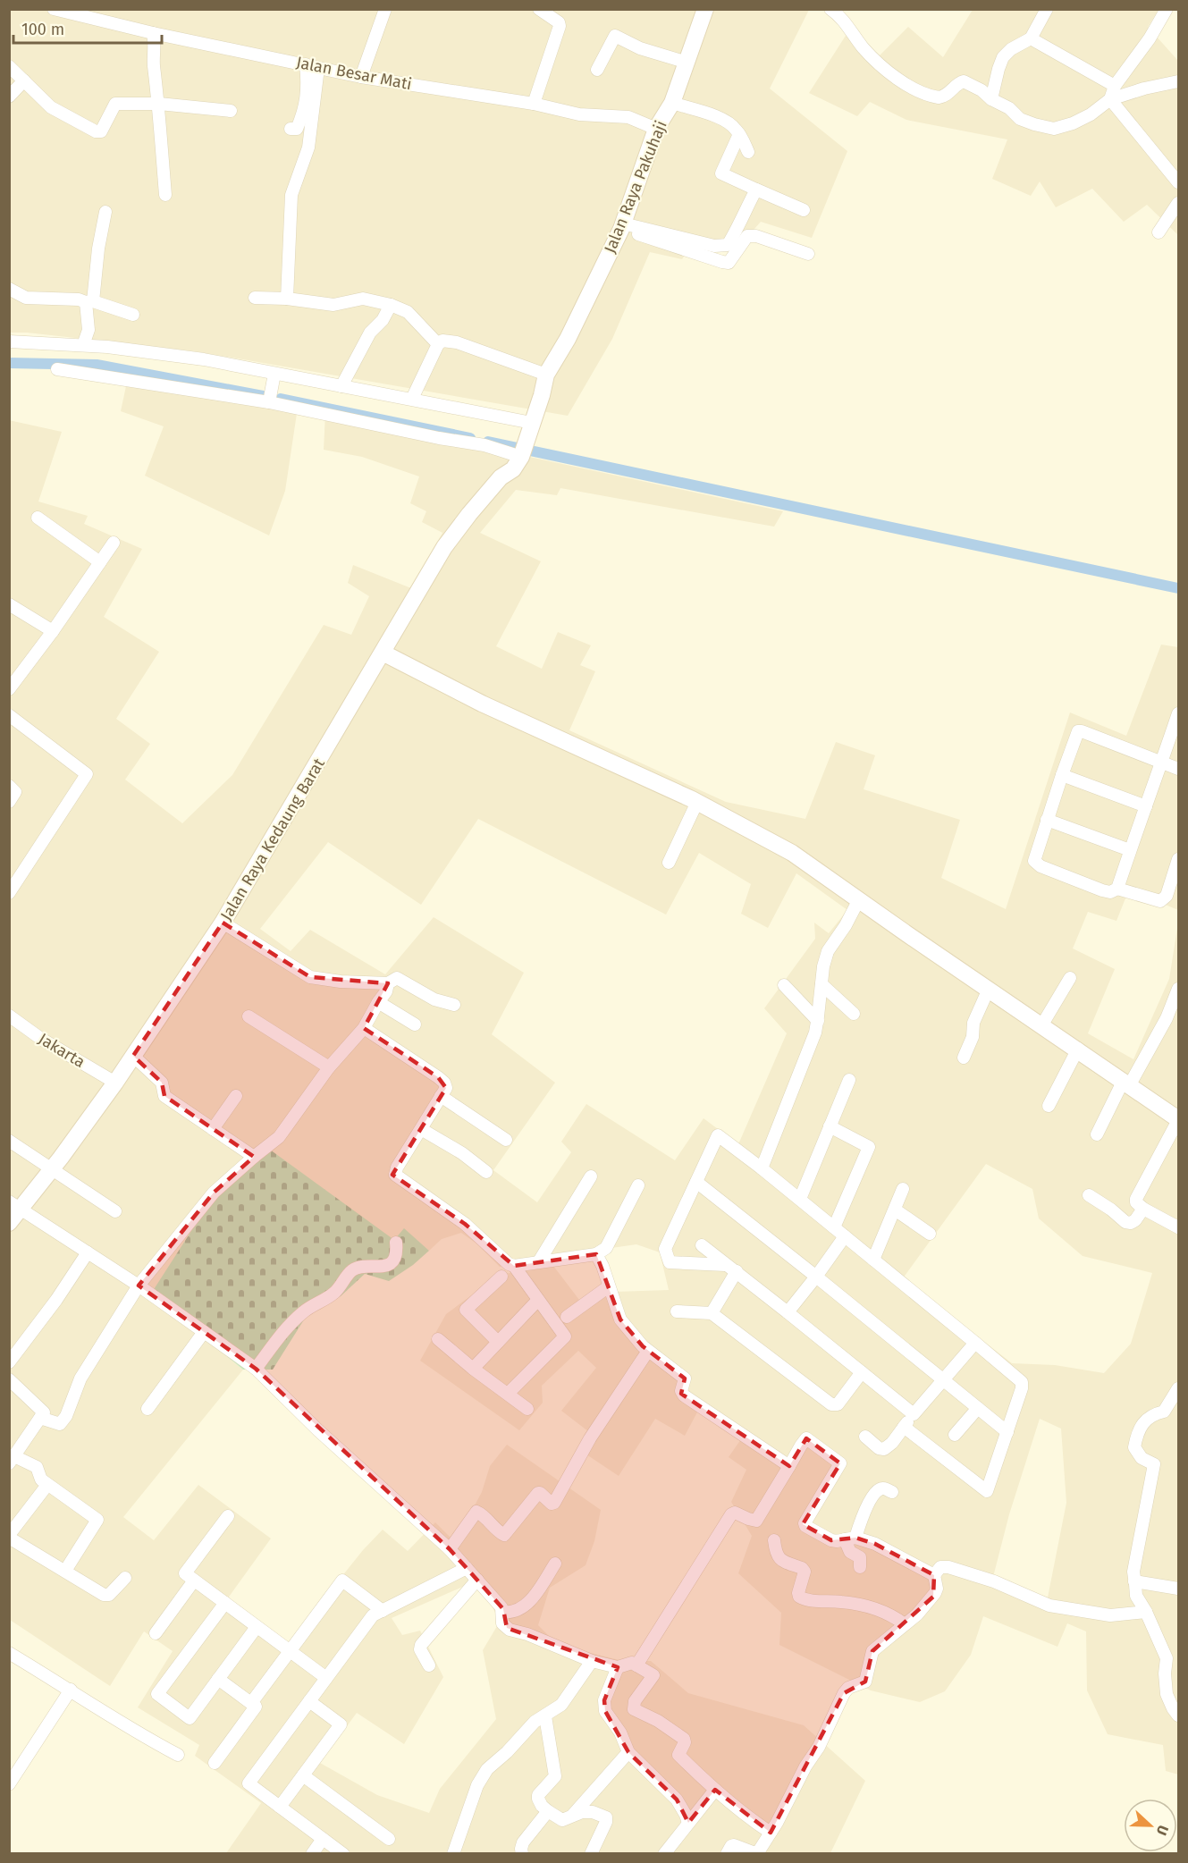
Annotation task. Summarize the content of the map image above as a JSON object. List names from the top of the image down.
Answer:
{
  "streets": {
    "street": [
      "Jalan Besar Mati",
      "Jalan Raya Pakuhaji",
      "Jalan Raya Kedaung Barat",
      "Jakarta"
    ]
  },
  "crossings": [
    ["Jalan Besar Mati", "Jalan Raya Pakuhaji"],
    ["Jalan Raya Pakuhaji", "Jalan Raya Kedaung Barat"],
    ["Jalan Raya Kedaung Barat", "Jakarta"]
  ],
  "scale_bar": "100 m",
  "north": "right"
}
